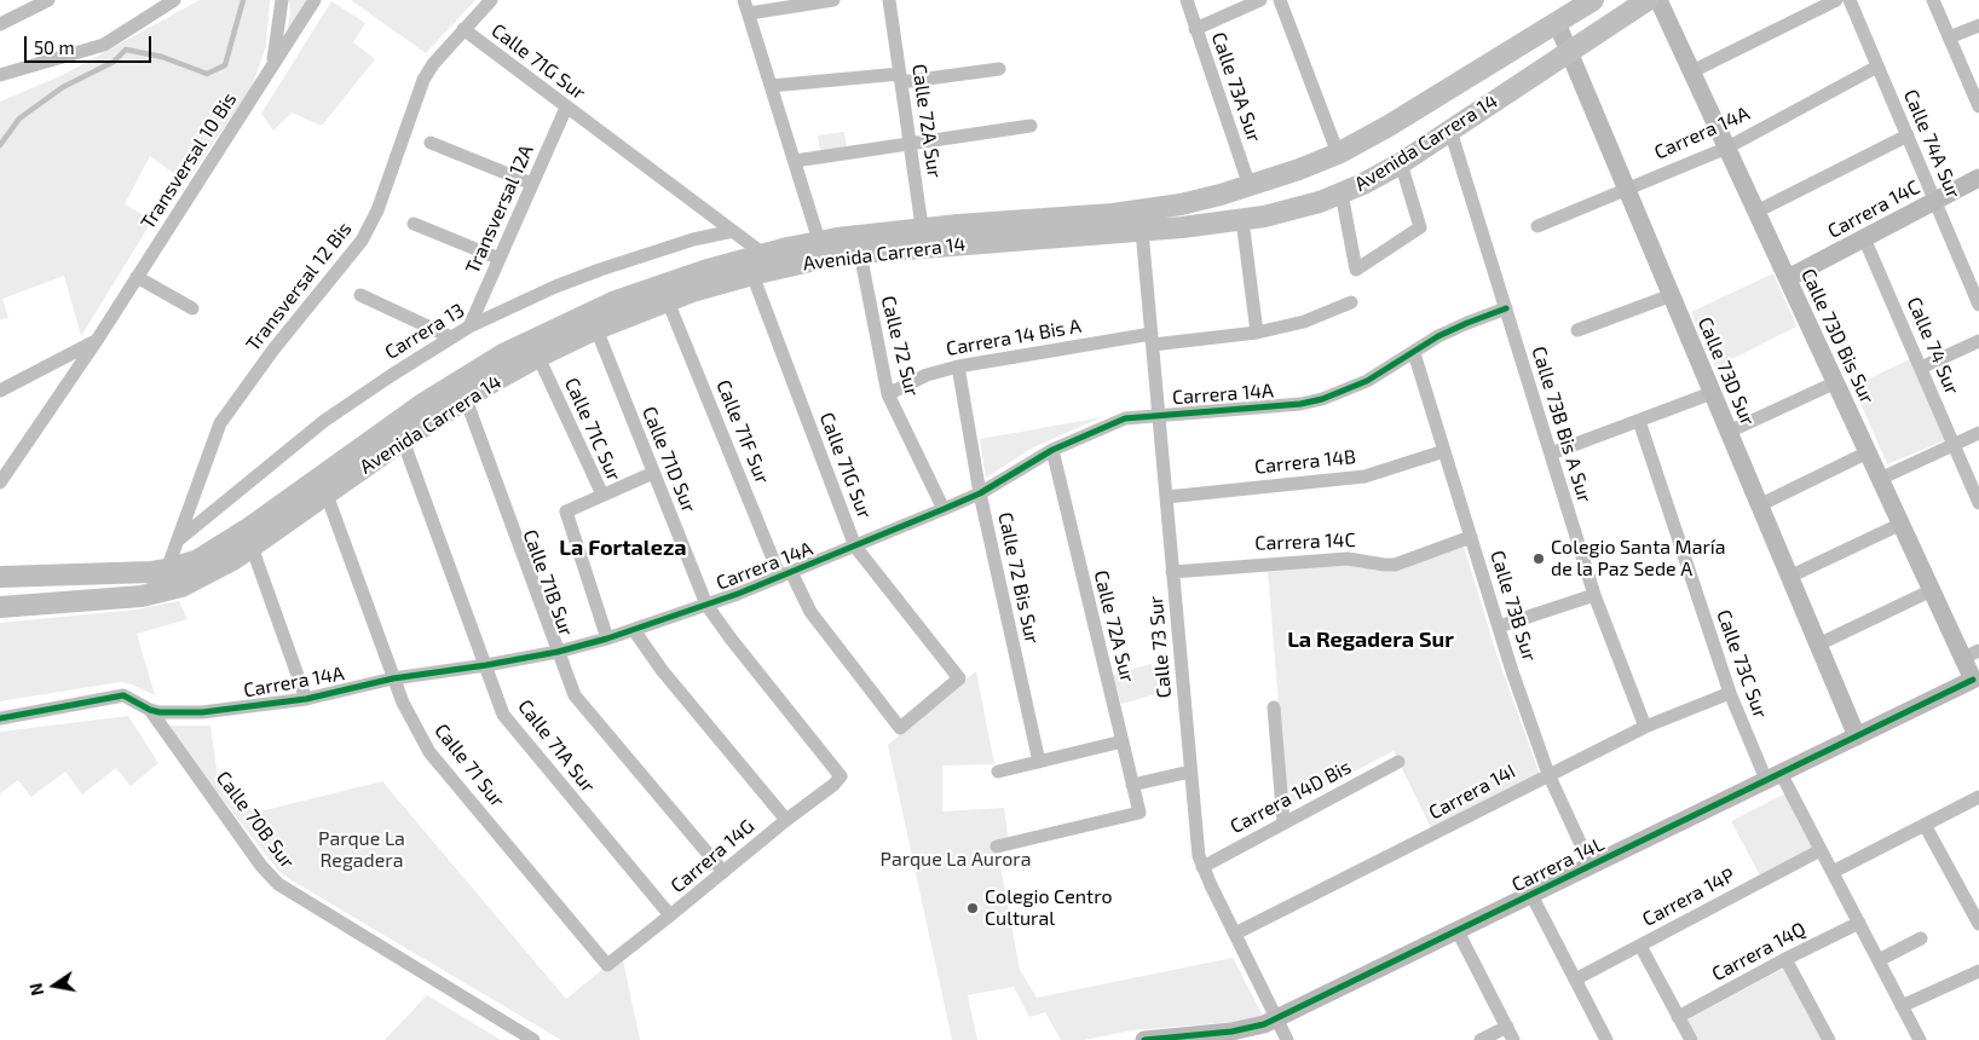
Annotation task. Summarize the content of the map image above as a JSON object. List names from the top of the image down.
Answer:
{
  "streets": {
    "main road": ["Avenida Carrera 14"],
    "street": [
      "Calle 71G Sur",
      "Calle 73A Sur",
      "Calle 72A Sur",
      "Carrera 14A",
      "Calle 74A Sur",
      "Transversal 10 Bis",
      "Transversal 12A",
      "Carrera 14C",
      "Transversal 12 Bis",
      "Carrera 13",
      "Calle 73D Bis Sur",
      "Carrera 14 Bis A",
      "Calle 72 Sur",
      "Calle 74 Sur",
      "Calle 73D Sur",
      "Calle 73B Bis A Sur",
      "Calle 71C Sur",
      "Calle 71F Sur",
      "Calle 71D Sur",
      "Carrera 14B",
      "Calle 72 Bis Sur",
      "Calle 71B Sur",
      "Calle 73B Sur",
      "Calle 73 Sur",
      "Calle 73C Sur",
      "Calle 71A Sur",
      "Calle 71 Sur",
      "Carrera 14I",
      "Carrera 14D Bis",
      "Calle 70B Sur",
      "Carrera 14G",
      "Carrera 14L",
      "Carrera 14P",
      "Carrera 14Q"
    ]
  },
  "crossings": [
    ["Calle 71G Sur", "Carrera 14A"],
    ["Calle 71G Sur", "Avenida Carrera 14"],
    ["Calle 71G Sur", "Transversal 12A"],
    ["Calle 71G Sur", "Transversal 12 Bis"],
    ["Calle 71G Sur", "Carrera 13"],
    ["Calle 71G Sur", "Calle 71F Sur"],
    ["Calle 73A Sur", "Avenida Carrera 14"],
    ["Calle 72A Sur", "Carrera 14A"],
    ["Calle 72A Sur", "Avenida Carrera 14"],
    ["Carrera 14A", "Calle 74A Sur"],
    ["Carrera 14A", "Calle 73D Bis Sur"],
    ["Carrera 14A", "Calle 72 Sur"],
    ["Carrera 14A", "Calle 73D Sur"],
    ["Carrera 14A", "Calle 73B Bis A Sur"],
    ["Carrera 14A", "Calle 71C Sur"],
    ["Carrera 14A", "Calle 71F Sur"],
    ["Carrera 14A", "Calle 71D Sur"],
    ["Carrera 14A", "Calle 72 Bis Sur"],
    ["Carrera 14A", "Calle 71B Sur"],
    ["Carrera 14A", "Calle 73B Sur"],
    ["Carrera 14A", "Calle 73 Sur"],
    ["Carrera 14A", "Calle 71A Sur"],
    ["Carrera 14A", "Calle 71 Sur"],
    ["Carrera 14A", "Calle 70B Sur"],
    ["Avenida Carrera 14", "Transversal 12 Bis"],
    ["Avenida Carrera 14", "Calle 72 Sur"],
    ["Avenida Carrera 14", "Calle 73D Sur"],
    ["Avenida Carrera 14", "Calle 73B Bis A Sur"],
    ["Avenida Carrera 14", "Calle 71C Sur"],
    ["Avenida Carrera 14", "Calle 71F Sur"],
    ["Avenida Carrera 14", "Calle 71D Sur"],
    ["Avenida Carrera 14", "Calle 71B Sur"],
    ["Avenida Carrera 14", "Calle 73 Sur"],
    ["Avenida Carrera 14", "Calle 71A Sur"],
    ["Avenida Carrera 14", "Calle 71 Sur"],
    ["Calle 74A Sur", "Carrera 14C"],
    ["Transversal 12A", "Carrera 13"],
    ["Carrera 14C", "Calle 73D Bis Sur"],
    ["Carrera 14C", "Calle 74 Sur"],
    ["Carrera 14C", "Calle 73B Sur"],
    ["Carrera 14C", "Calle 73 Sur"],
    ["Transversal 12 Bis", "Carrera 13"],
    ["Calle 73D Bis Sur", "Carrera 14L"],
    ["Carrera 14 Bis A", "Calle 72 Sur"],
    ["Carrera 14 Bis A", "Calle 72 Bis Sur"],
    ["Carrera 14 Bis A", "Calle 73 Sur"],
    ["Calle 73D Sur", "Carrera 14L"],
    ["Calle 73B Bis A Sur", "Carrera 14I"],
    ["Calle 71D Sur", "Carrera 14G"],
    ["Carrera 14B", "Calle 73B Sur"],
    ["Carrera 14B", "Calle 73 Sur"],
    ["Calle 71B Sur", "Carrera 14G"],
    ["Calle 73B Sur", "Carrera 14I"],
    ["Calle 73B Sur", "Carrera 14L"],
    ["Calle 73 Sur", "Carrera 14I"],
    ["Calle 73 Sur", "Carrera 14D Bis"],
    ["Calle 73 Sur", "Carrera 14L"],
    ["Calle 73C Sur", "Carrera 14I"],
    ["Calle 73C Sur", "Carrera 14L"],
    ["Calle 73C Sur", "Carrera 14P"],
    ["Calle 73C Sur", "Carrera 14Q"],
    ["Calle 71A Sur", "Carrera 14G"],
    ["Calle 71 Sur", "Carrera 14G"]
  ],
  "districts": ["La Fortaleza", "La Regadera Sur"],
  "parks": ["Parque La Regadera", "Parque La Aurora"],
  "places": ["Colegio Santa María de la Paz Sede A", "Colegio Centro Cultural"],
  "scale_bar": "50 m",
  "north": "left"
}
